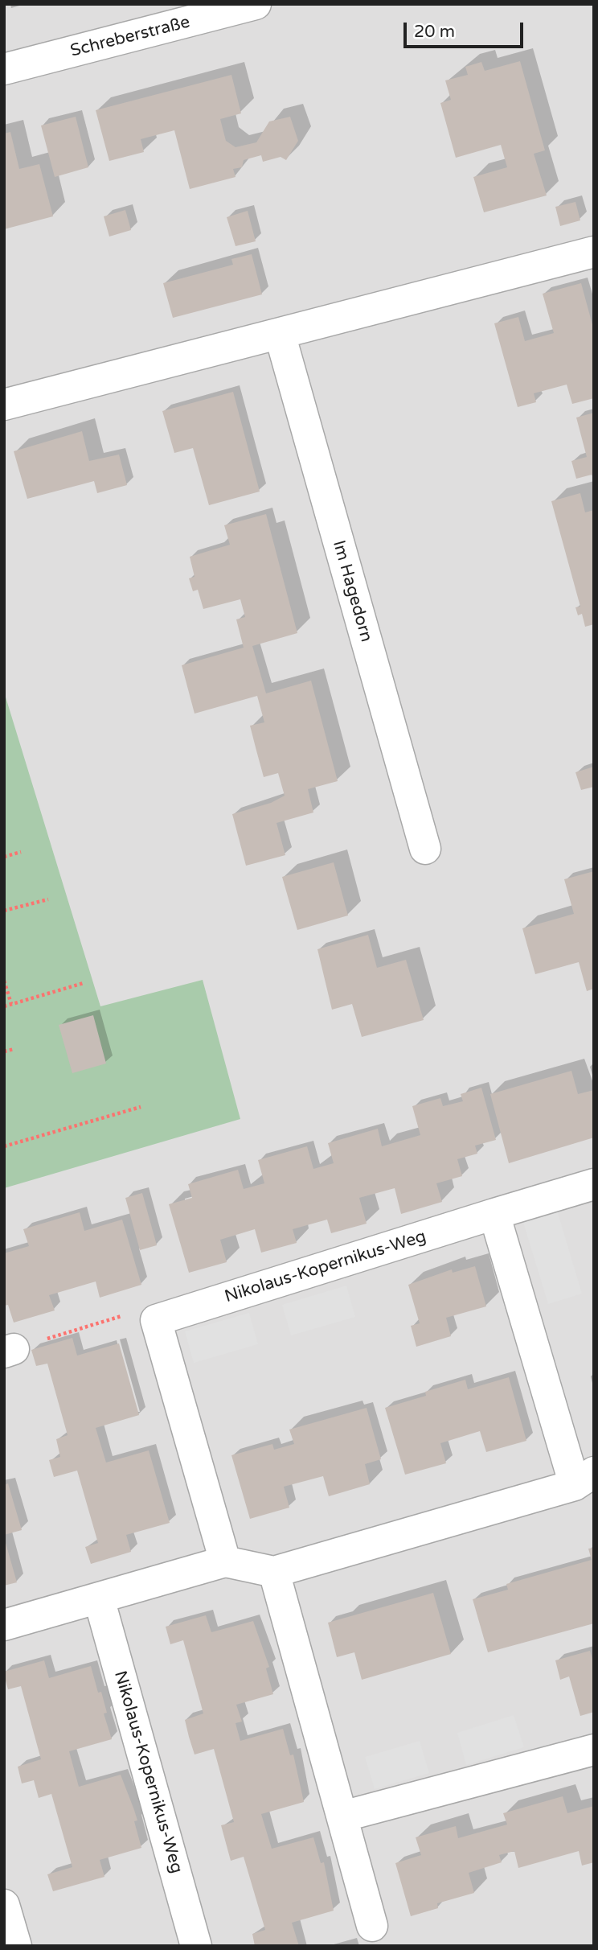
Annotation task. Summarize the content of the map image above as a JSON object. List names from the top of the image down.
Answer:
{
  "streets": {
    "street": ["Schreberstraße", "Im Hagedorn", "Nikolaus-Kopernikus-Weg"]
  },
  "scale_bar": "20 m"
}
